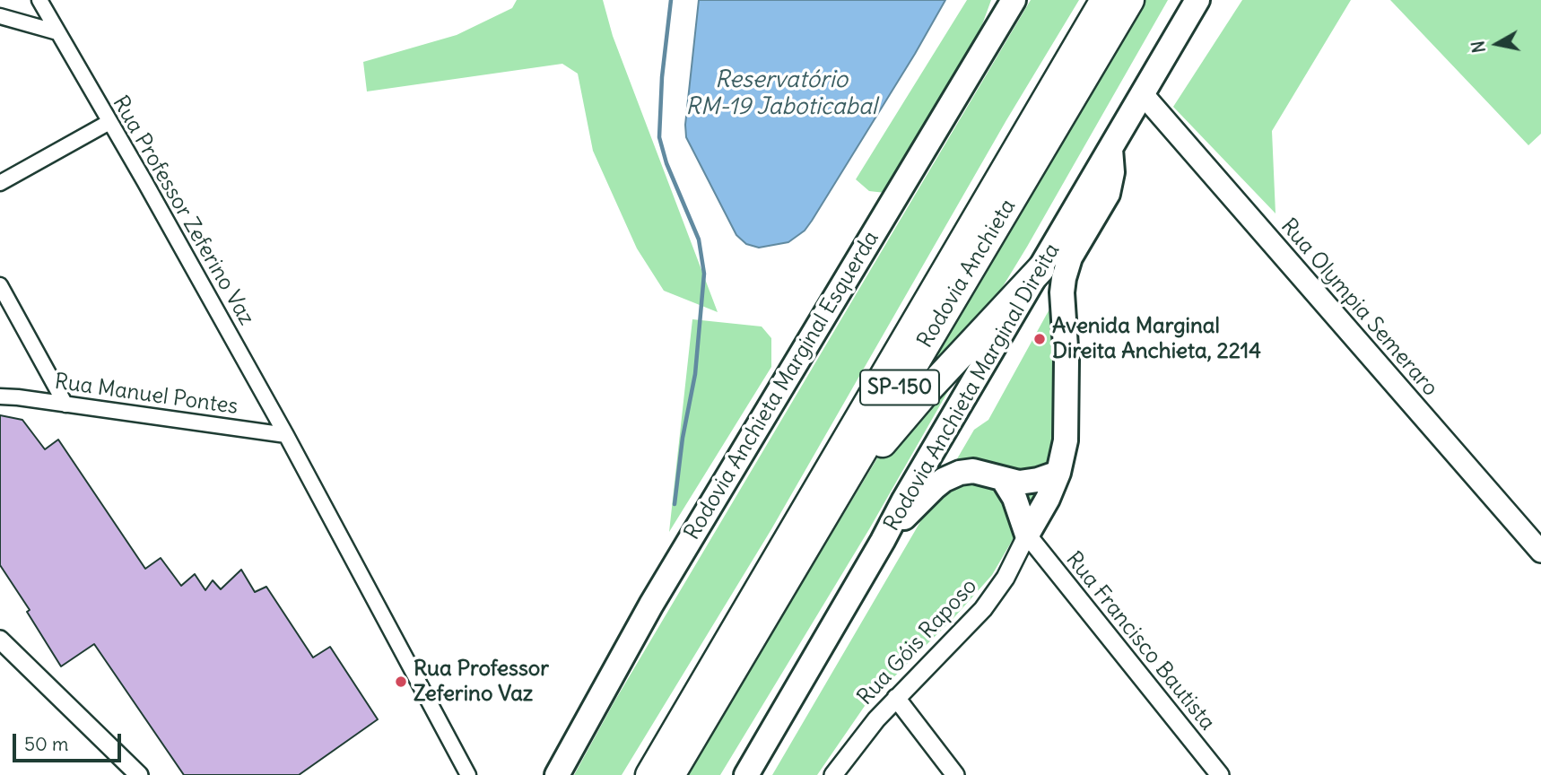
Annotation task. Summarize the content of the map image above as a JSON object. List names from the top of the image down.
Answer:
{
  "streets": {
    "highway": [
      "Rodovia Anchieta",
      "Rodovia Anchieta Marginal Esquerda",
      "SP-150",
      "Rodovia Anchieta Marginal Direita"
    ],
    "main road": ["Rua Olympia Semeraro"],
    "street": [
      "Rua Professor Zeferino Vaz",
      "Rua Manuel Pontes",
      "Rua Francisco Bautista",
      "Rua Góis Raposo"
    ]
  },
  "crossings": [
    ["Rua Professor Zeferino Vaz", "Rua Manuel Pontes"],
    ["Rua Olympia Semeraro", "Rodovia Anchieta Marginal Direita"],
    ["Rua Francisco Bautista", "Rua Góis Raposo"]
  ],
  "water": ["Reservatório RM-19 Jaboticabal"],
  "places": ["Avenida Marginal Direita Anchieta, 2214", "Rua Professor Zeferino Vaz"],
  "scale_bar": "50 m",
  "north": "left"
}
